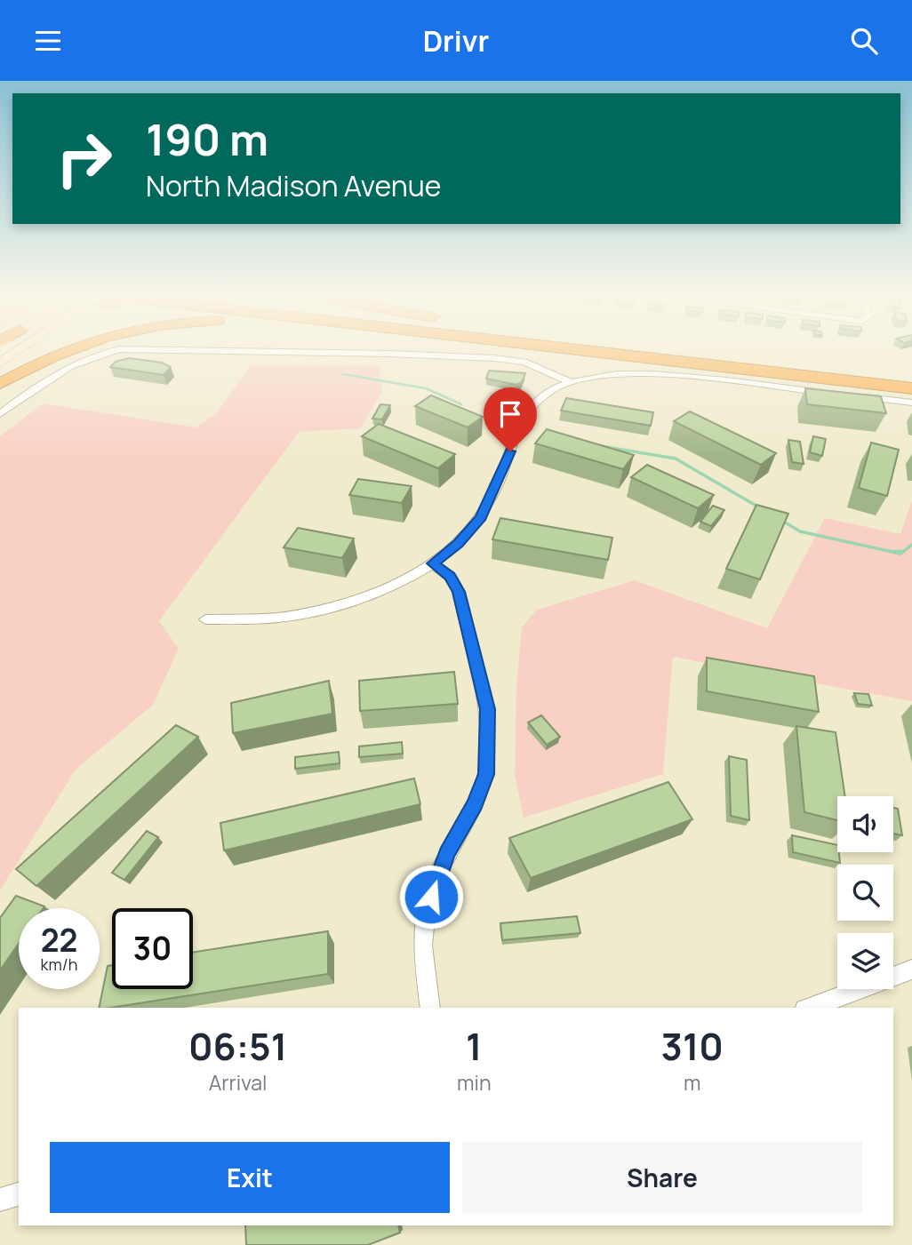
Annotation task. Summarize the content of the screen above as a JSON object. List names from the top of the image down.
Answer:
{
  "page": {
    "header": "Drivr",
    "turn": ["190 m", "North Madison Avenue"],
    "speed": "22 km/h",
    "limit": "30",
    "eta": [
      "06:51",
      "Arrival",
      "1",
      "min",
      "310",
      "m"
    ],
    "buttons": ["Exit", "Share"]
  }
}
